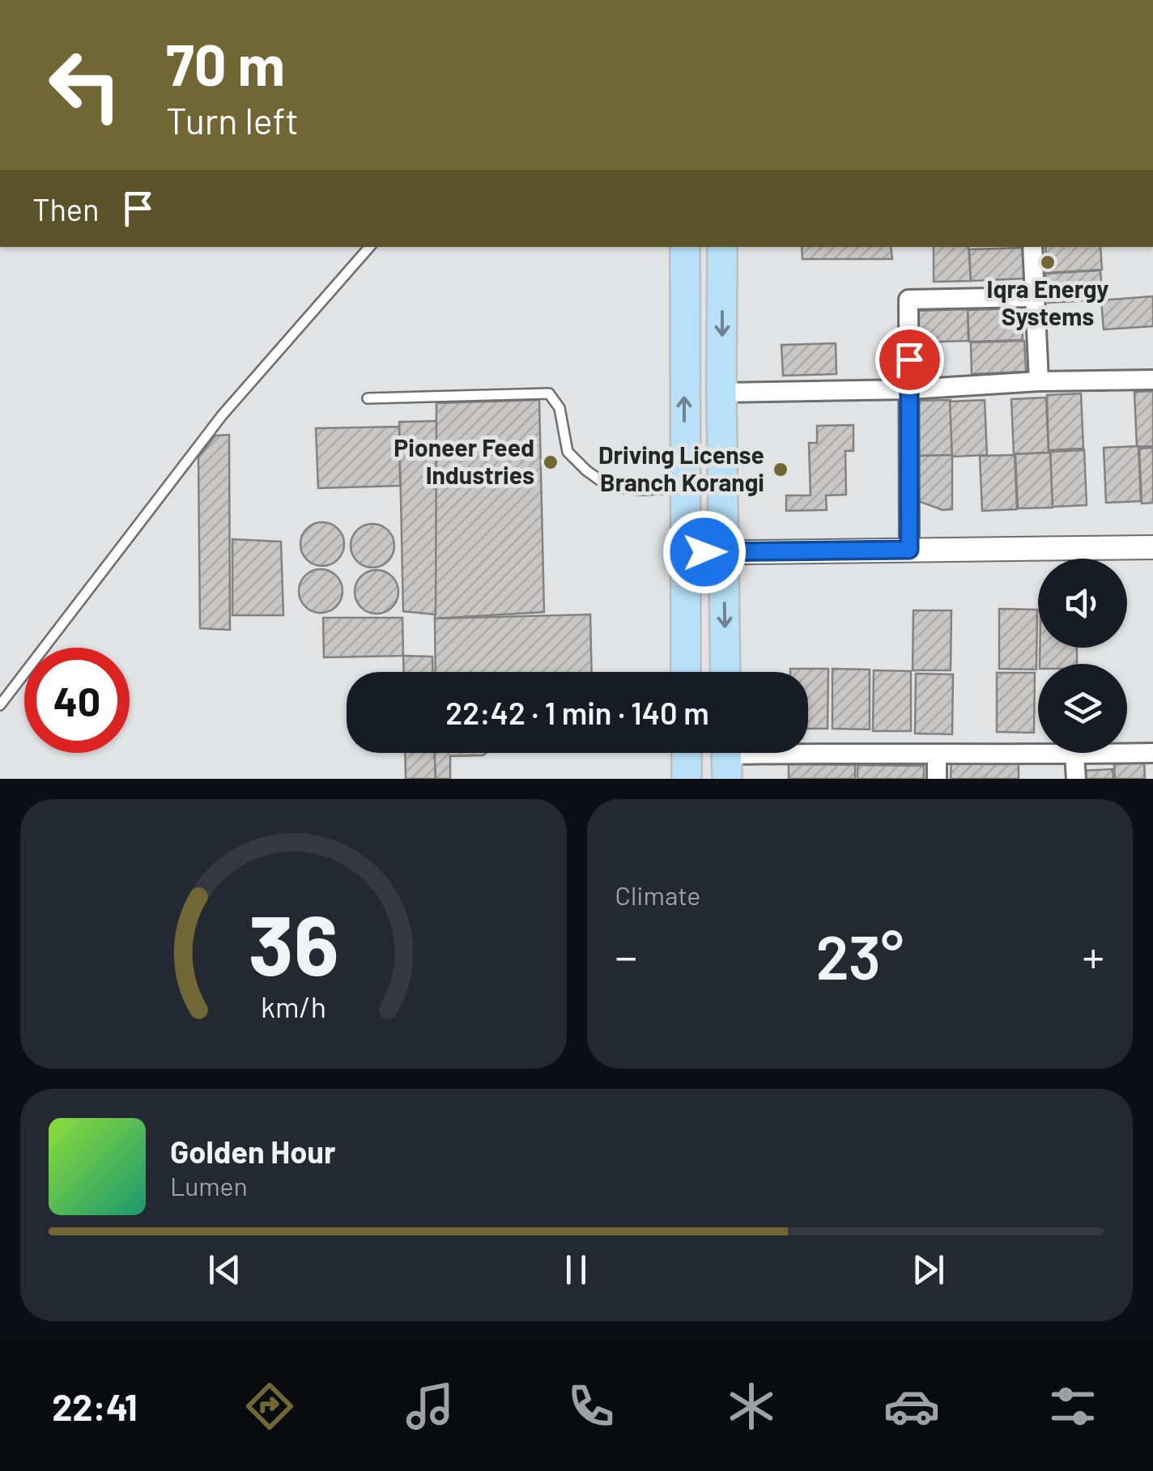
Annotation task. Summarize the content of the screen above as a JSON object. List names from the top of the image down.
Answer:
{
  "places": ["Iqra Energy Systems", "Pioneer Feed Industries", "Driving License Branch Korangi"],
  "page": {
    "turn": ["70 m", "Turn left"],
    "then": "Then",
    "limit": "40",
    "trip": "22:42 · 1 min · 140 m",
    "tile": "Climate",
    "heat": ["−", "23°", "+"],
    "song": ["Golden Hour", "Lumen"],
    "tabs": "22:41",
    "gauge": ["36", "km/h"]
  }
}
